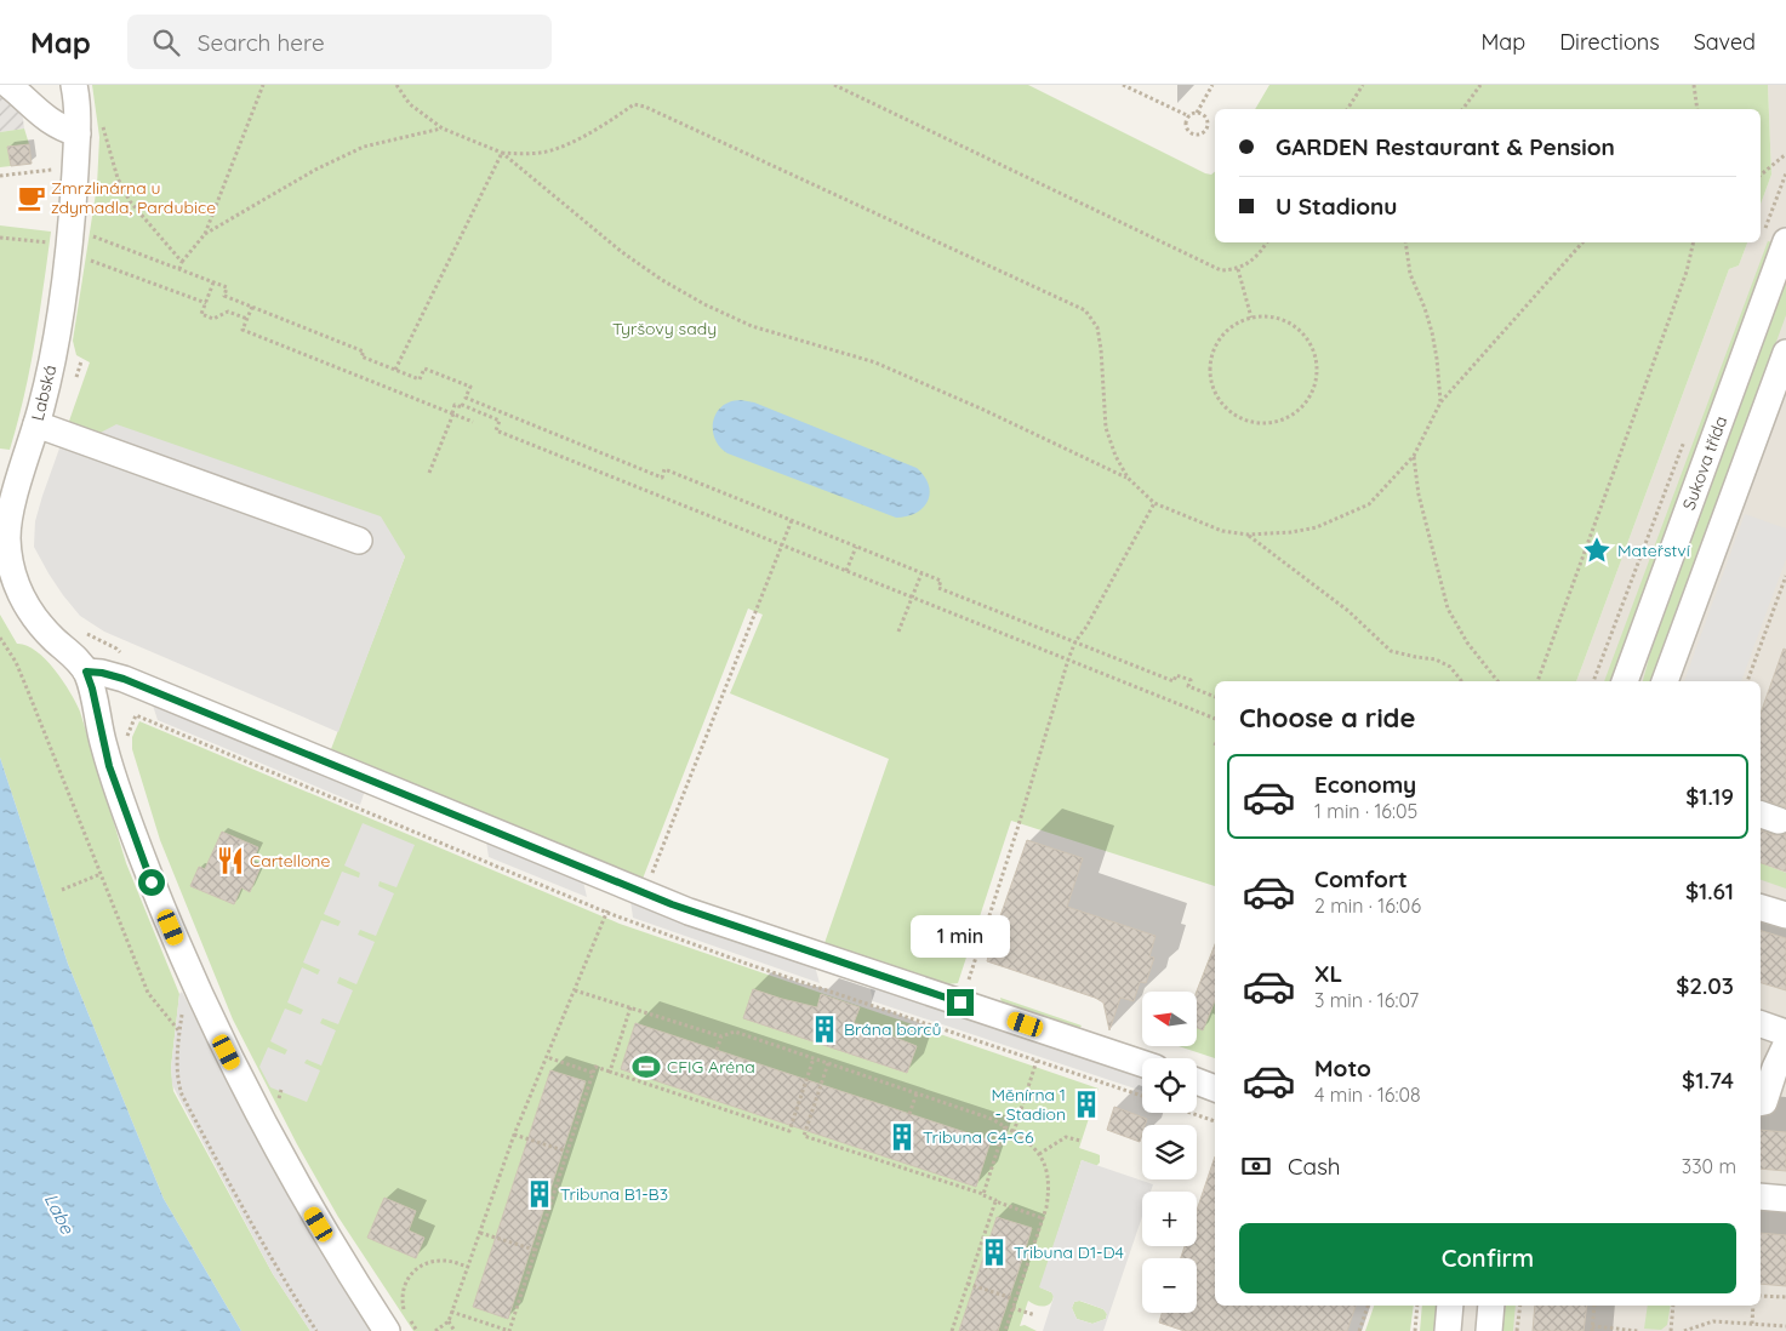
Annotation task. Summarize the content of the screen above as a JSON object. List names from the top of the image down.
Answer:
{
  "streets": {
    "street": ["Labská", "Sukova třída"]
  },
  "water": ["Labe"],
  "parks": ["Tyršovy sady"],
  "places": {
    "cafe": ["Zmrzlinárna u zdymadla, Pardubice"],
    "place": ["Mateřství"],
    "restaurant": ["Cartellone"],
    "building": [
      "Brána borců",
      "Měnírna 1 - Stadion",
      "Tribuna C4-C6",
      "Tribuna B1-B3",
      "Tribuna D1-D4"
    ],
    "sports": ["CFIG Aréna"]
  },
  "north": "left",
  "page": {
    "header": "Map",
    "search": "Search here",
    "nav": ["Map", "Directions", "Saved"],
    "banner": ["GARDEN Restaurant & Pension", "U Stadionu"],
    "heading": "Choose a ride",
    "list": [
      {
        "name": "Economy",
        "note": "1 min · 16:05",
        "value": "$1.19"
      },
      {
        "name": "Comfort",
        "note": "2 min · 16:06",
        "value": "$1.61"
      },
      {
        "name": "XL",
        "note": "3 min · 16:07",
        "value": "$2.03"
      },
      {
        "name": "Moto",
        "note": "4 min · 16:08",
        "value": "$1.74"
      }
    ],
    "bubble": "1 min",
    "map_buttons": ["+", "−"],
    "pay": ["Cash", "330 m"],
    "buttons": "Confirm"
  }
}
